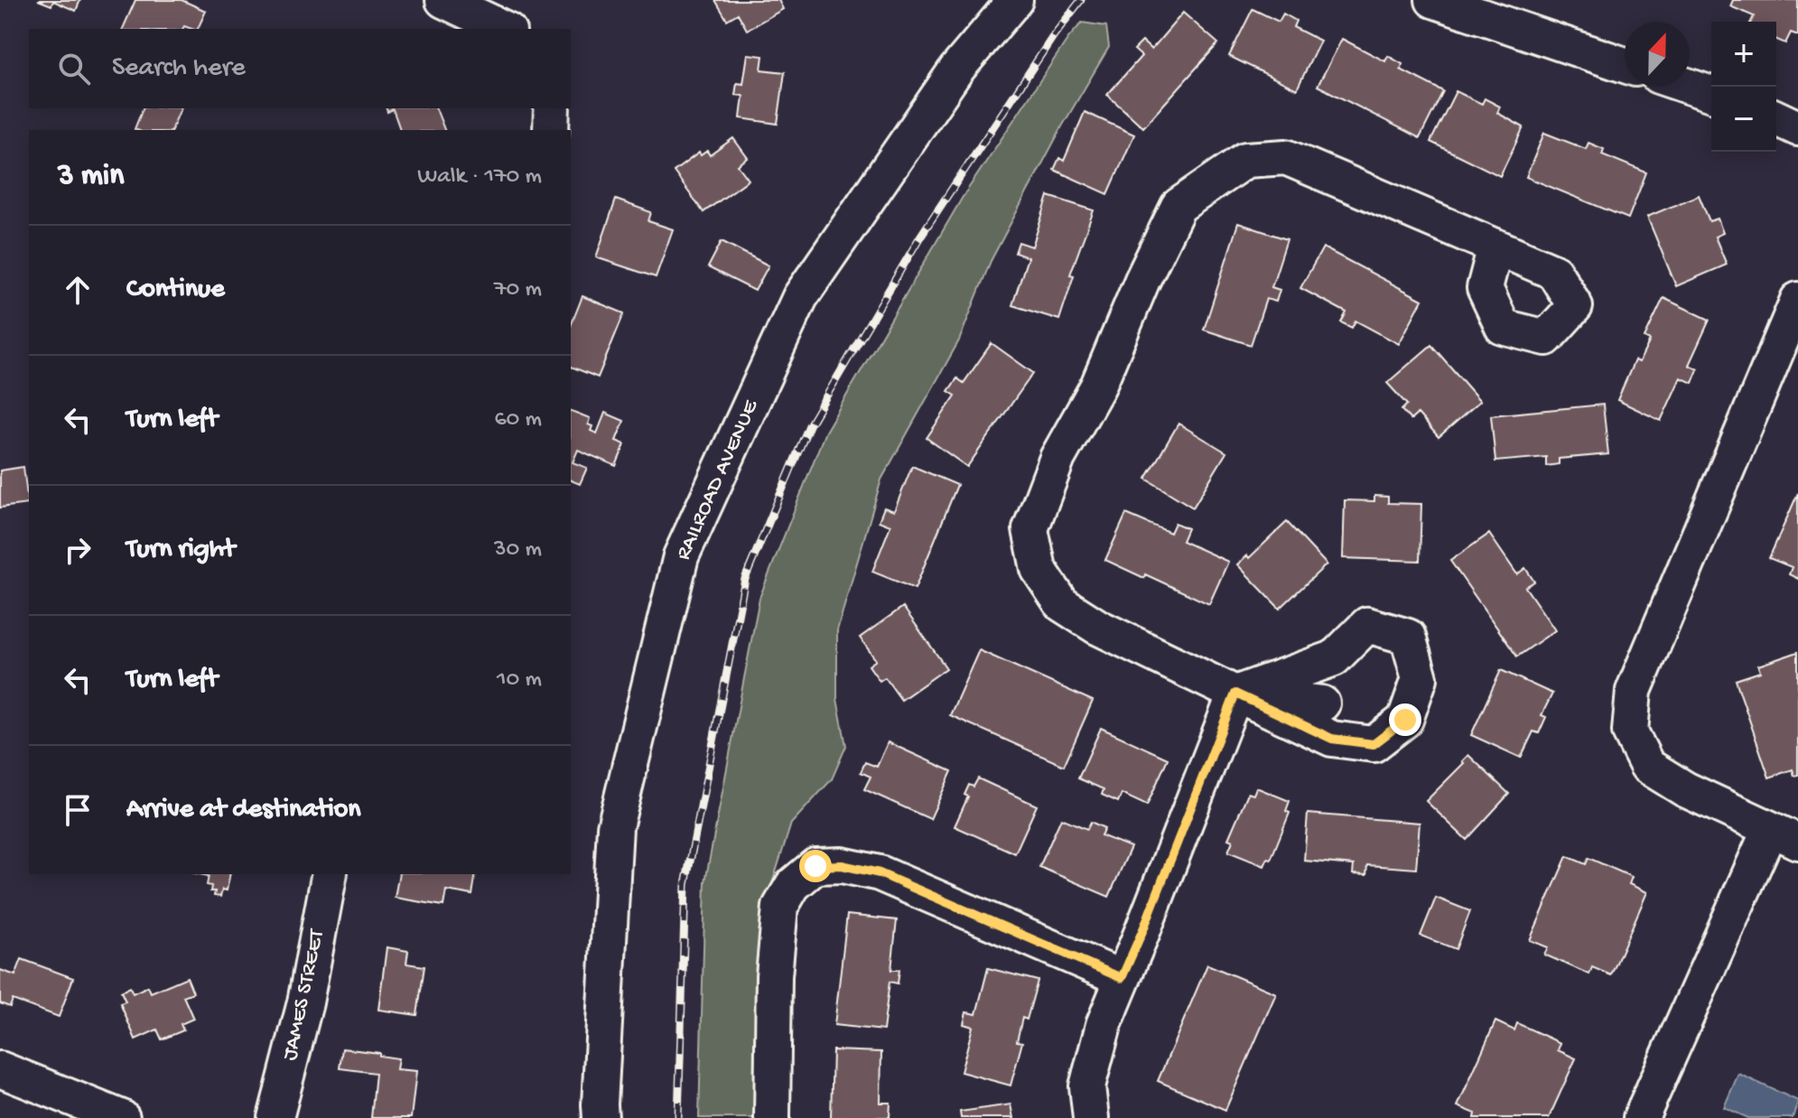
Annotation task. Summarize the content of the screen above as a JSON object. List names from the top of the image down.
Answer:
{
  "streets": {
    "street": ["RAILROAD AVENUE", "JAMES STREET"]
  },
  "north": "top",
  "page": {
    "map_buttons": ["+", "−"],
    "search": "Search here",
    "heading": ["3 min", "Walk · 170 m"],
    "list": [
      ["Continue", "70 m"],
      ["Turn left", "60 m"],
      ["Turn right", "30 m"],
      ["Turn left", "10 m"],
      "Arrive at destination"
    ]
  }
}
